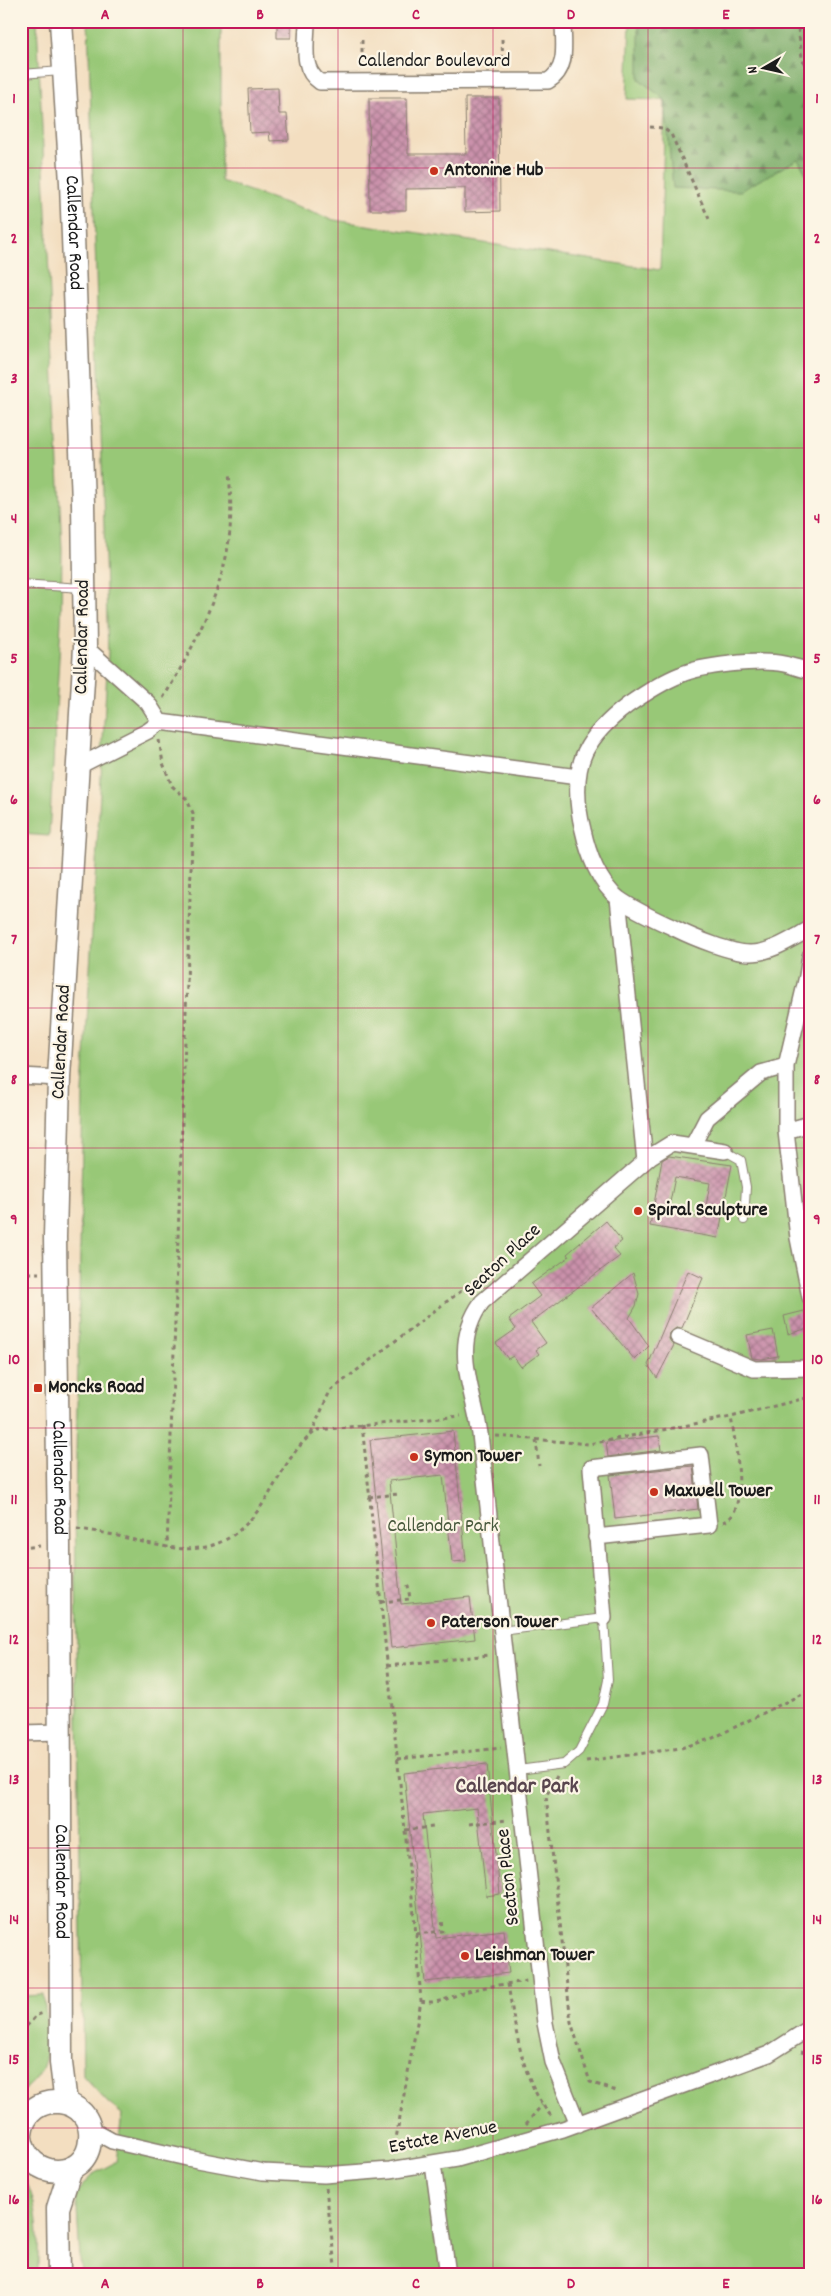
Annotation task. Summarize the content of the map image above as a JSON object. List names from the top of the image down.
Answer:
{
  "streets": {
    "main road": ["Callendar Road"],
    "street": ["Callendar Boulevard", "Seaton Place", "Estate Avenue"]
  },
  "crossings": [
    ["Seaton Place", "Estate Avenue"]
  ],
  "districts": ["Callendar Park"],
  "parks": ["Callendar Park"],
  "places": {
    "other": [
      "Antonine Hub",
      "Spiral Sculpture",
      "Symon Tower",
      "Maxwell Tower",
      "Paterson Tower",
      "Leishman Tower"
    ],
    "transit": ["Moncks Road"]
  },
  "north": "left",
  "grid": {
    "columns": [
      "A",
      "B",
      "C",
      "D",
      "E"
    ],
    "rows": [
      "1",
      "2",
      "3",
      "4",
      "5",
      "6",
      "7",
      "8",
      "9",
      "10",
      "11",
      "12",
      "13",
      "14",
      "15",
      "16"
    ]
  }
}
